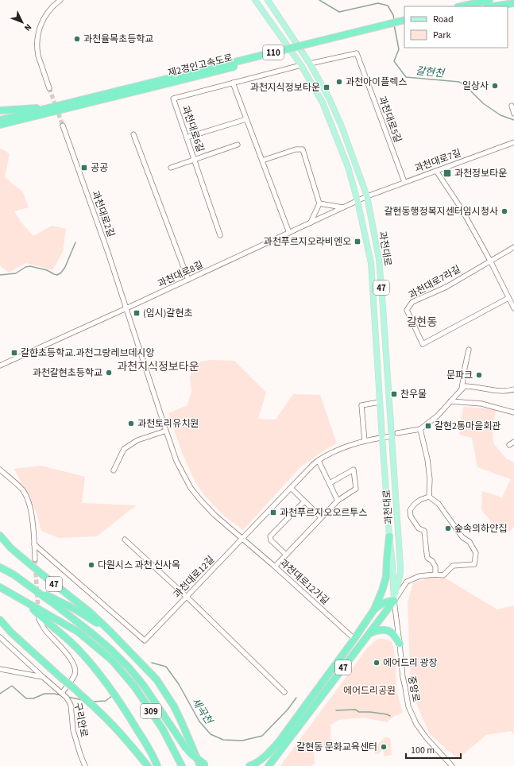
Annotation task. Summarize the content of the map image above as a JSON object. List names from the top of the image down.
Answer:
{
  "streets": {
    "highway": [
      "110",
      "제2경인고속도로",
      "47",
      "309"
    ],
    "main road": ["과천대로"],
    "street": [
      "과천대로5길",
      "과천대로6길",
      "과천대로7길",
      "과천대로2길",
      "과천대로8길",
      "과천대로7라길",
      "과천대로12길",
      "과천대로12가길",
      "중앙로",
      "구리안로"
    ]
  },
  "crossings": [
    ["과천대로5길", "과천대로7길"],
    ["과천대로5길", "과천대로"],
    ["과천대로6길", "과천대로"],
    ["과천대로7길", "과천대로"],
    ["과천대로7길", "과천대로8길"],
    ["과천대로2길", "과천대로8길"],
    ["과천대로2길", "과천대로12가길"],
    ["과천대로", "과천대로8길"],
    ["과천대로", "47"],
    ["과천대로", "과천대로12길"],
    ["과천대로", "중앙로"],
    ["47", "중앙로"],
    ["과천대로12길", "과천대로12가길"]
  ],
  "districts": ["갈현동", "과천지식정보타운"],
  "water": ["갈현천", "세곡천"],
  "parks": ["에어드리공원"],
  "places": {
    "other": [
      "과천율목초등학교",
      "과천아이플렉스",
      "일상사",
      "갈현동행정복지센터임시청사",
      "과천갈현초등학교",
      "문파크",
      "과천토리유치원",
      "숲속의하얀집",
      "다원시스 과천 신사옥",
      "에어드리 광장",
      "갈현동 문화교육센터"
    ],
    "transit": [
      "과천지식정보타운",
      "공공",
      "과천정보타운",
      "과천푸르지오라비엔오",
      "(임시)갈현초",
      "갈햔초등학교.과천그랑레브데시앙",
      "찬우물",
      "갈현2통마을회관",
      "과천푸르지오오르투스"
    ]
  },
  "legend": ["Road", "Park"],
  "scale_bar": "100 m",
  "north": "bottom right"
}
